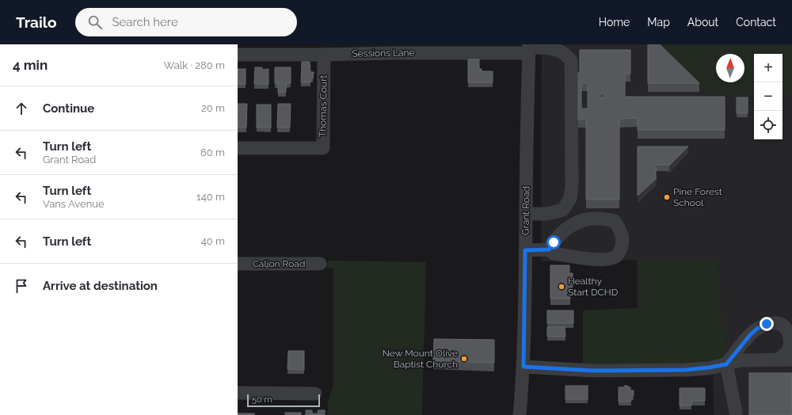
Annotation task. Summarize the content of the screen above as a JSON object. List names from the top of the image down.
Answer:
{
  "streets": {
    "street": [
      "Sessions Lane",
      "Thomas Court",
      "Grant Road",
      "Caljon Road"
    ]
  },
  "crossings": [
    ["Sessions Lane", "Thomas Court"],
    ["Sessions Lane", "Grant Road"]
  ],
  "places": ["Pine Forest School", "Healthy Start DCHD", "New Mount Olive Baptist Church"],
  "scale_bar": "50 m",
  "north": "top",
  "page": {
    "header": "Trailo",
    "search": "Search here",
    "nav": [
      "Home",
      "Map",
      "About",
      "Contact"
    ],
    "heading": ["4 min", "Walk · 280 m"],
    "map_buttons": ["+", "−"],
    "list": [
      ["Continue", "20 m"],
      ["Turn left", "Grant Road", "80 m"],
      ["Turn left", "Vans Avenue", "140 m"],
      ["Turn left", "40 m"],
      "Arrive at destination"
    ],
    "scale": "50 m"
  }
}
